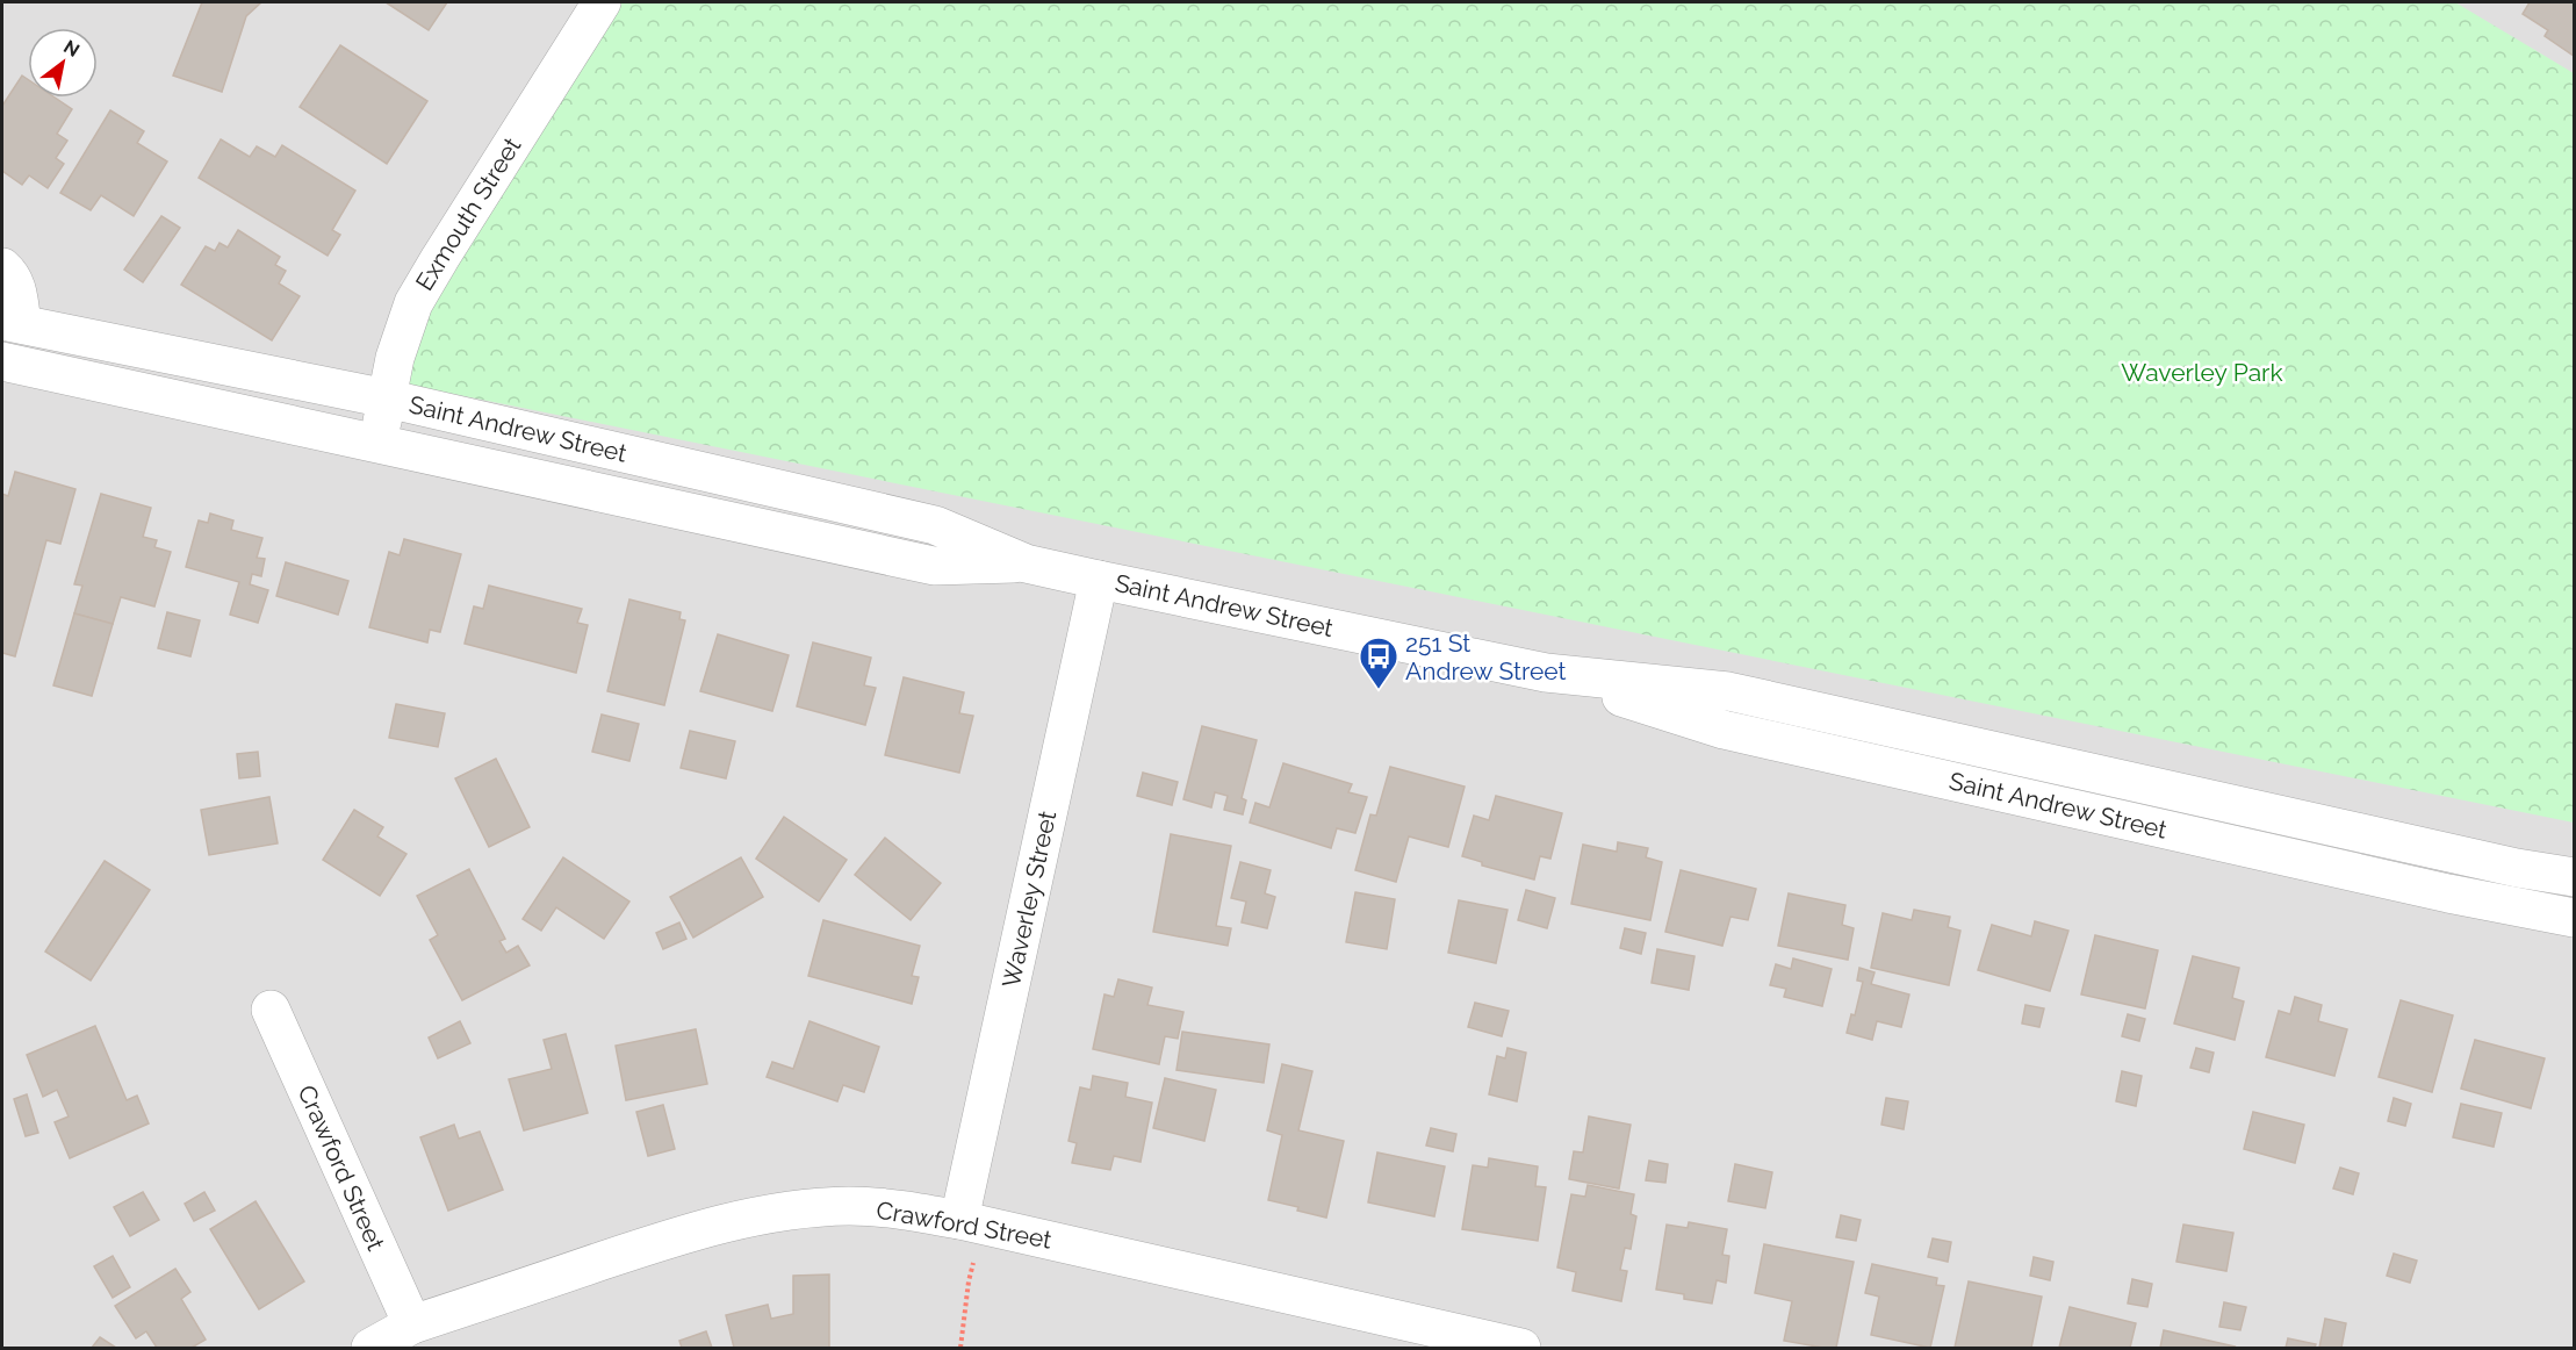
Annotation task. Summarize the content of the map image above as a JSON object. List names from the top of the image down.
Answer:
{
  "streets": {
    "street": [
      "Exmouth Street",
      "Saint Andrew Street",
      "Waverley Street",
      "Crawford Street"
    ]
  },
  "crossings": [
    ["Exmouth Street", "Saint Andrew Street"],
    ["Saint Andrew Street", "Waverley Street"],
    ["Waverley Street", "Crawford Street"]
  ],
  "parks": ["Waverley Park"],
  "places": {
    "bus stop": ["251 St Andrew Street"]
  },
  "north": "top right"
}
